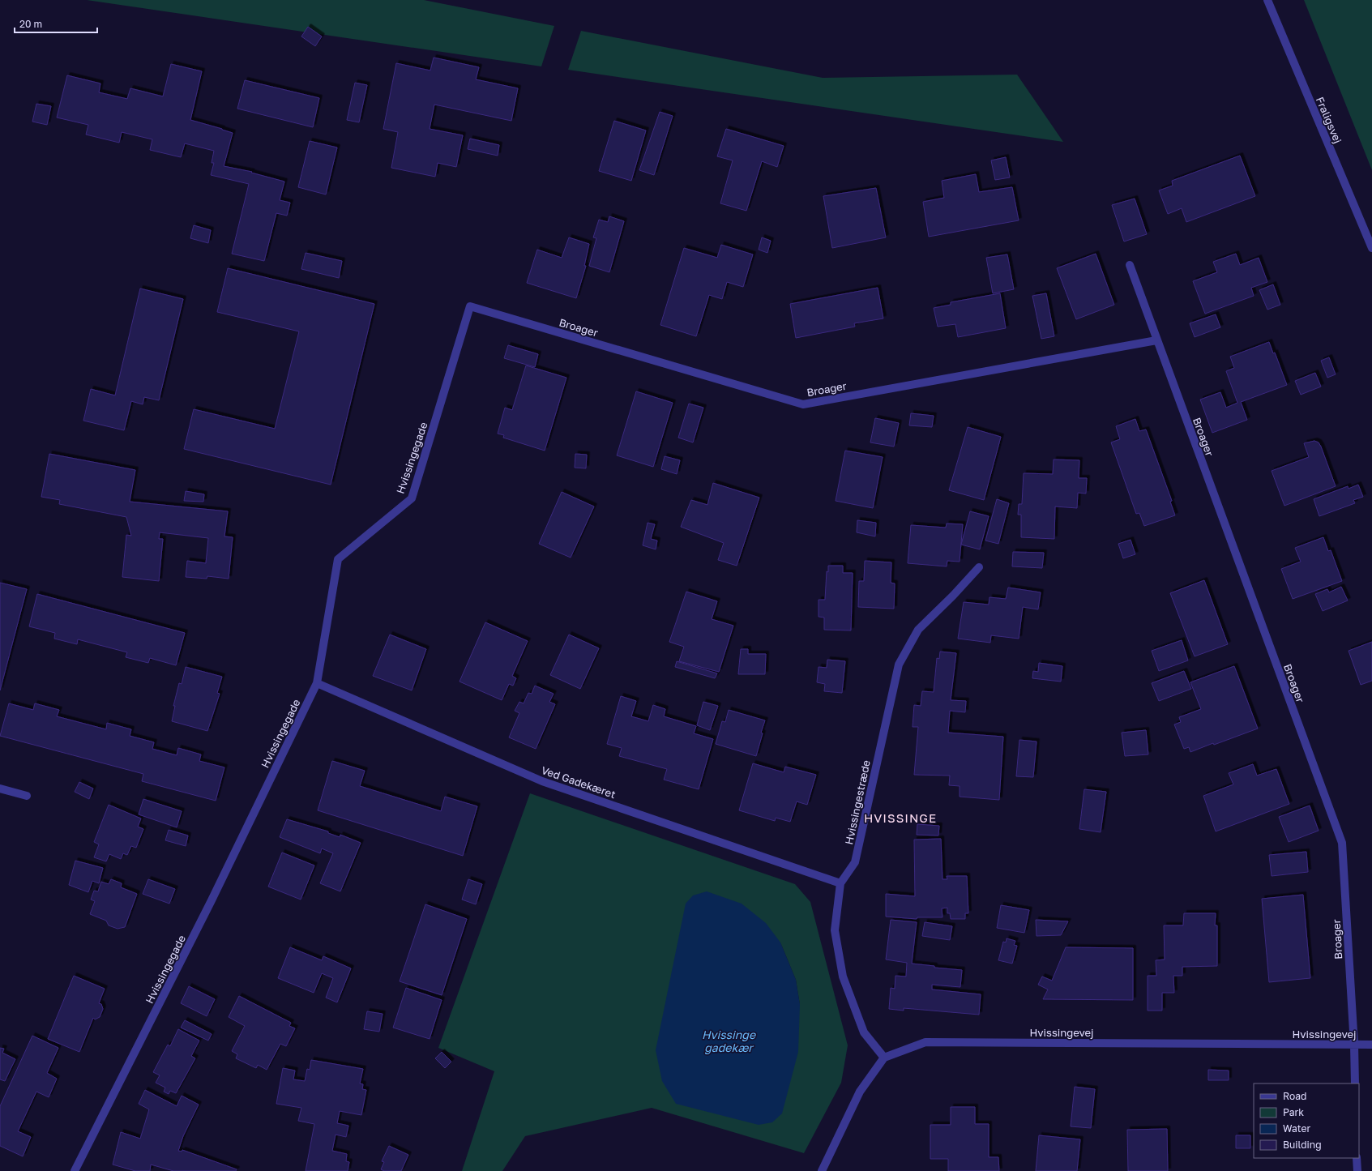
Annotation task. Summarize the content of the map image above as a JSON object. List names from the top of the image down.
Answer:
{
  "streets": {
    "street": [
      "Fraligsvej",
      "Broager",
      "Hvissingegade",
      "Ved Gadekæret",
      "Hvissingestræde",
      "Hvissingevej"
    ]
  },
  "crossings": [
    ["Broager", "Hvissingegade"],
    ["Broager", "Hvissingevej"],
    ["Hvissingegade", "Ved Gadekæret"],
    ["Ved Gadekæret", "Hvissingestræde"],
    ["Hvissingestræde", "Hvissingevej"]
  ],
  "districts": ["HVISSINGE"],
  "water": ["Hvissinge gadekær"],
  "legend": [
    "Road",
    "Park",
    "Water",
    "Building"
  ],
  "scale_bar": "20 m"
}
